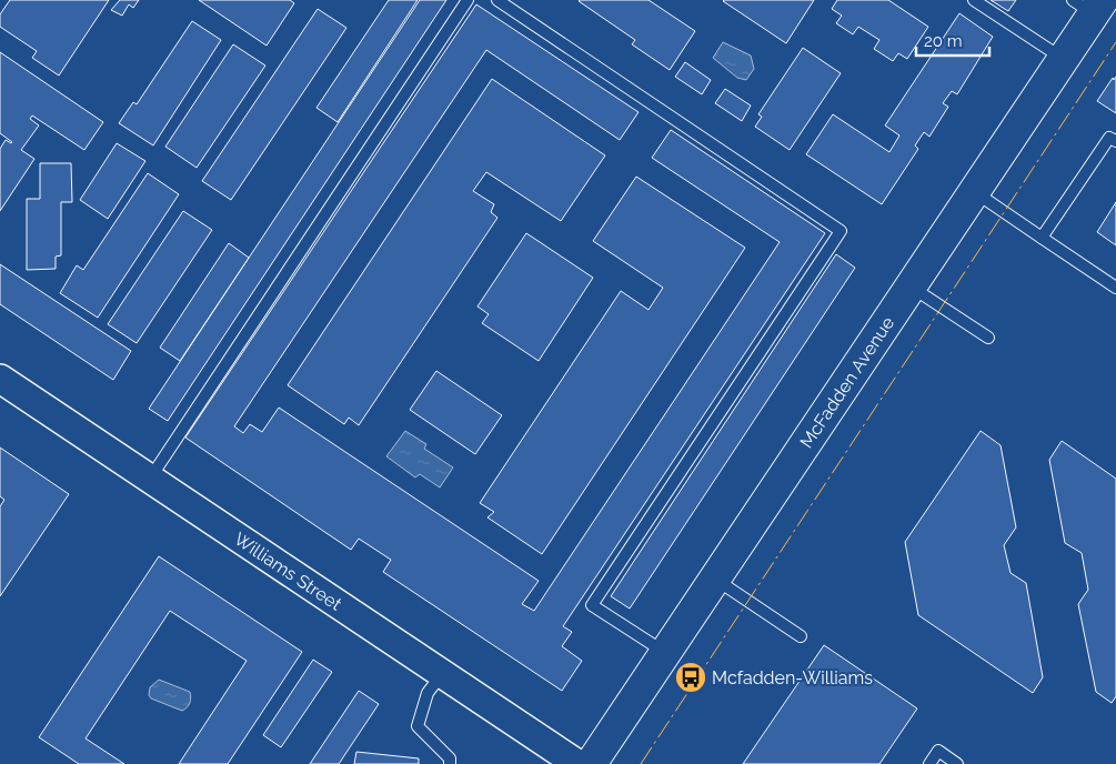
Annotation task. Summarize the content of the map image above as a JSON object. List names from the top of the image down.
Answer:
{
  "streets": {
    "main road": ["McFadden Avenue"],
    "street": ["Williams Street"]
  },
  "places": {
    "bus stop": ["Mcfadden-Williams"]
  },
  "scale_bar": "20 m"
}
